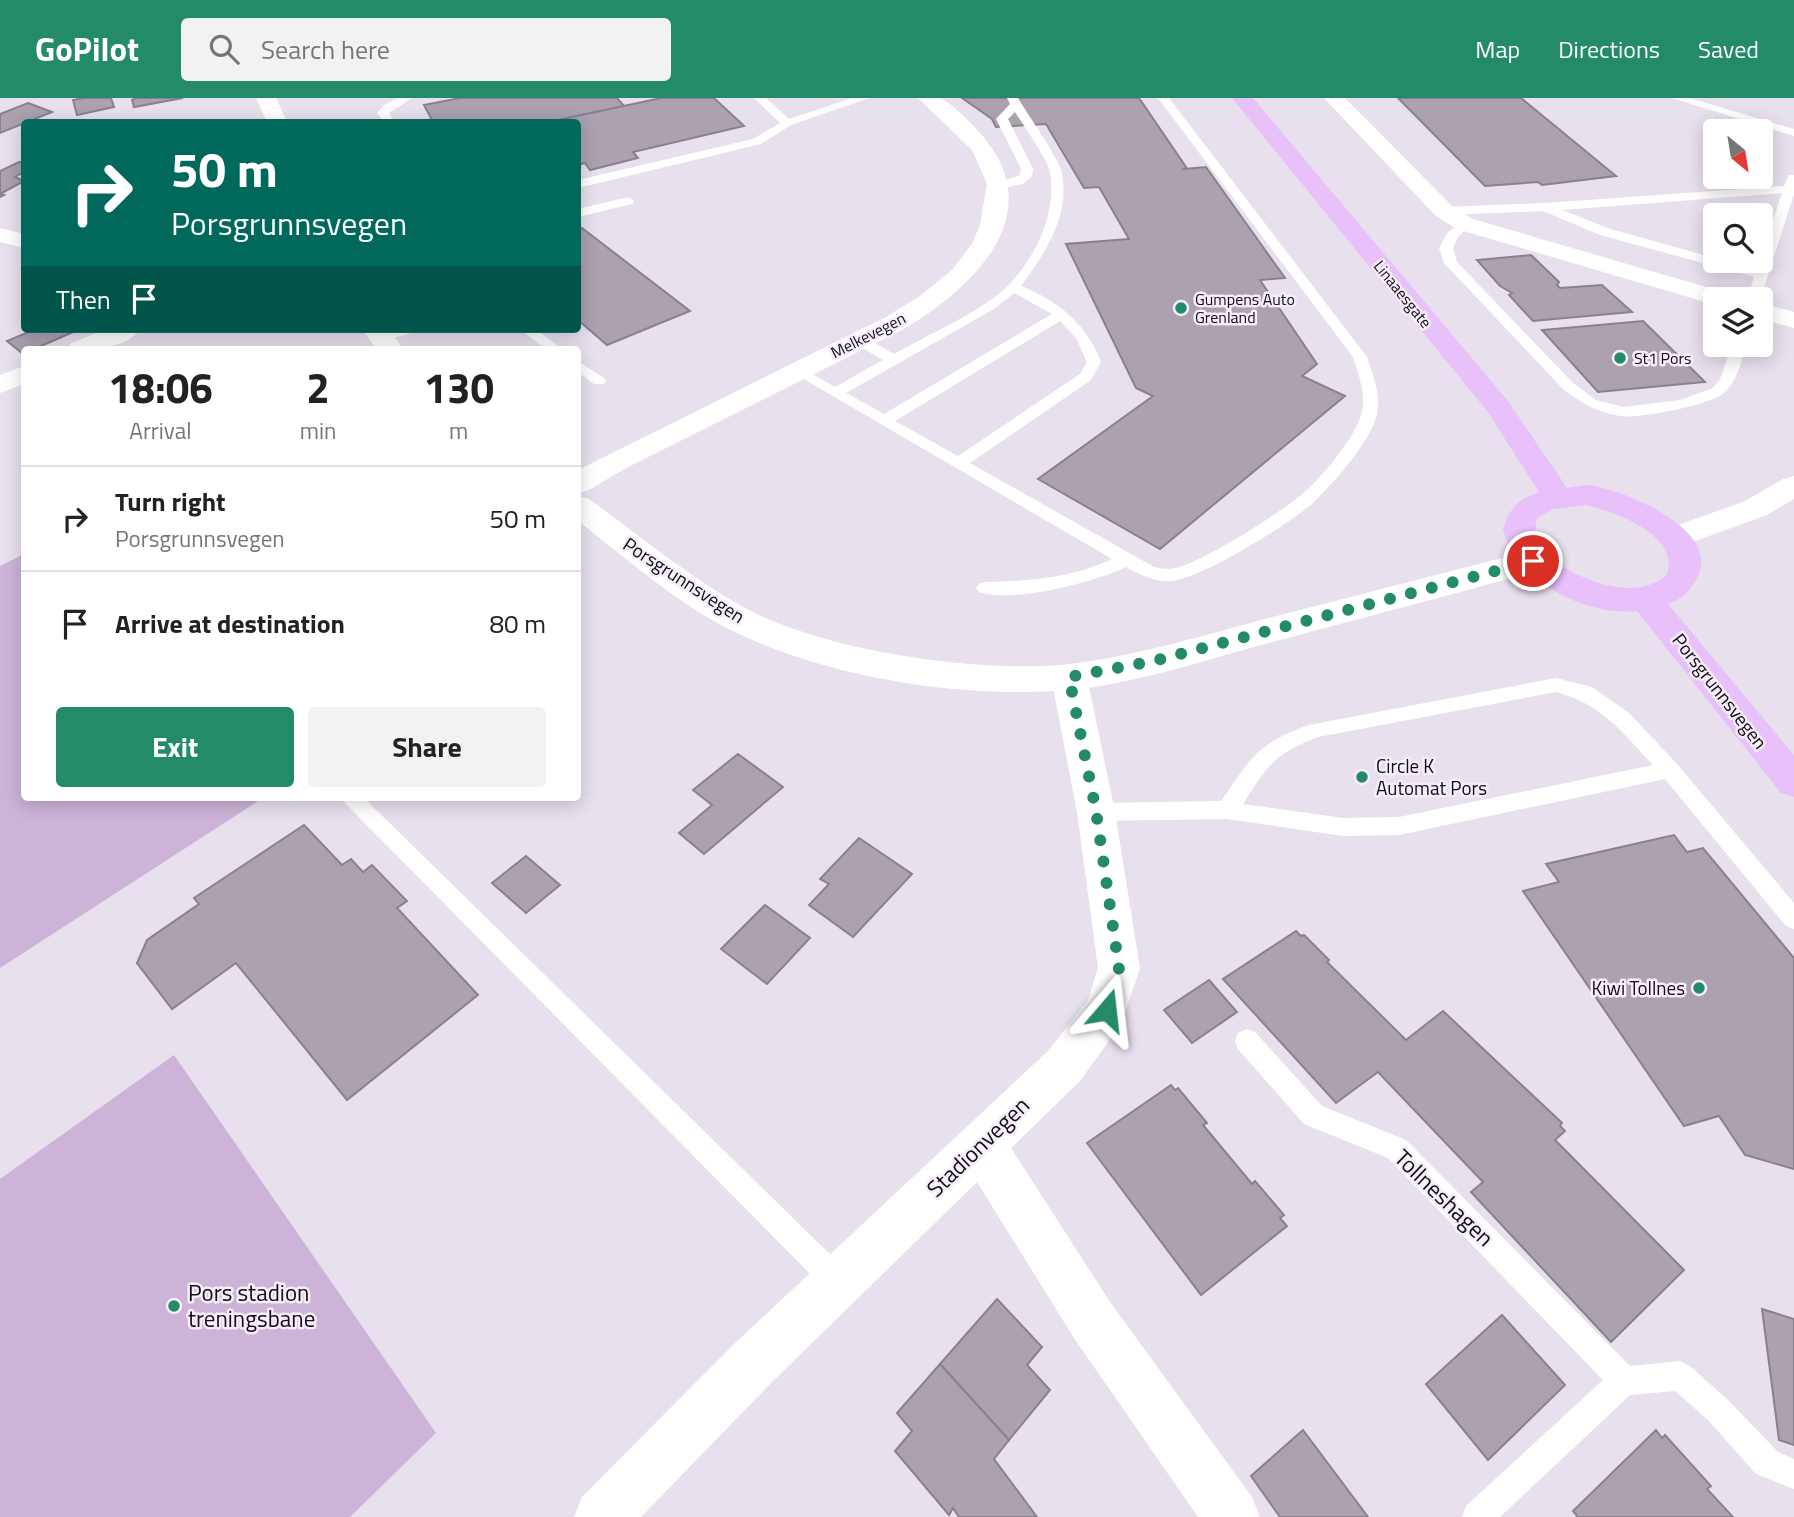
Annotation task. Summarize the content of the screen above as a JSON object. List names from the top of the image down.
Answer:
{
  "streets": {
    "highway": ["Linaaesgate", "Porsgrunnsvegen"],
    "street": ["Melkevegen", "Stadionvegen"],
    "lane": ["Tollneshagen"]
  },
  "crossings": [
    ["Linaaesgate", "Porsgrunnsvegen"],
    ["Porsgrunnsvegen", "Stadionvegen"]
  ],
  "places": [
    "Gumpens Auto Grenland",
    "St1 Pors",
    "Circle K Automat Pors",
    "Kiwi Tollnes",
    "Pors stadion treningsbane"
  ],
  "north": "bottom right",
  "page": {
    "header": "GoPilot",
    "search": "Search here",
    "nav": ["Map", "Directions", "Saved"],
    "turn": ["50 m", "Porsgrunnsvegen"],
    "then": "Then",
    "eta": [
      "18:06",
      "Arrival",
      "2",
      "min",
      "130",
      "m"
    ],
    "list": [
      {
        "name": "Turn right",
        "note": "Porsgrunnsvegen",
        "value": "50 m"
      },
      {
        "name": "Arrive at destination",
        "value": "80 m"
      }
    ],
    "buttons": ["Exit", "Share"]
  }
}
